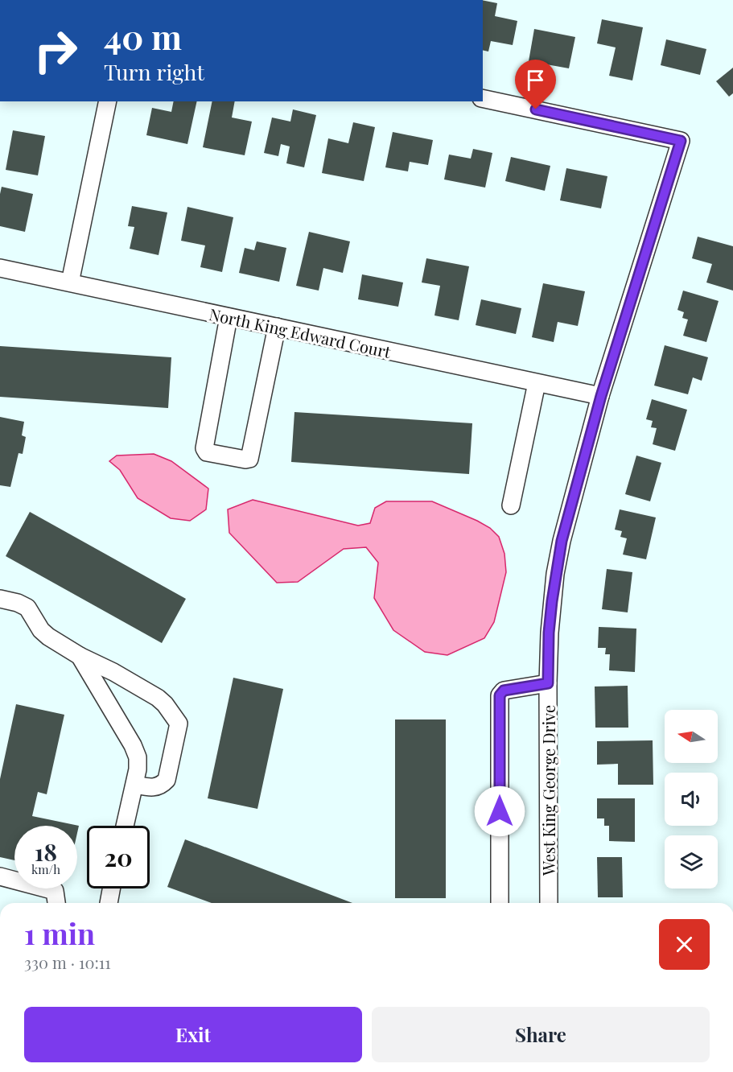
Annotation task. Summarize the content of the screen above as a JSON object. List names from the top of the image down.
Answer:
{
  "streets": {
    "street": ["North King Edward Court", "West King George Drive"]
  },
  "crossings": [
    ["North King Edward Court", "West King George Drive"]
  ],
  "north": "left",
  "page": {
    "turn": ["40 m", "Turn right"],
    "speed": "18 km/h",
    "limit": "20",
    "heading": ["1 min", "330 m · 10:11"],
    "buttons": ["Exit", "Share"]
  }
}
